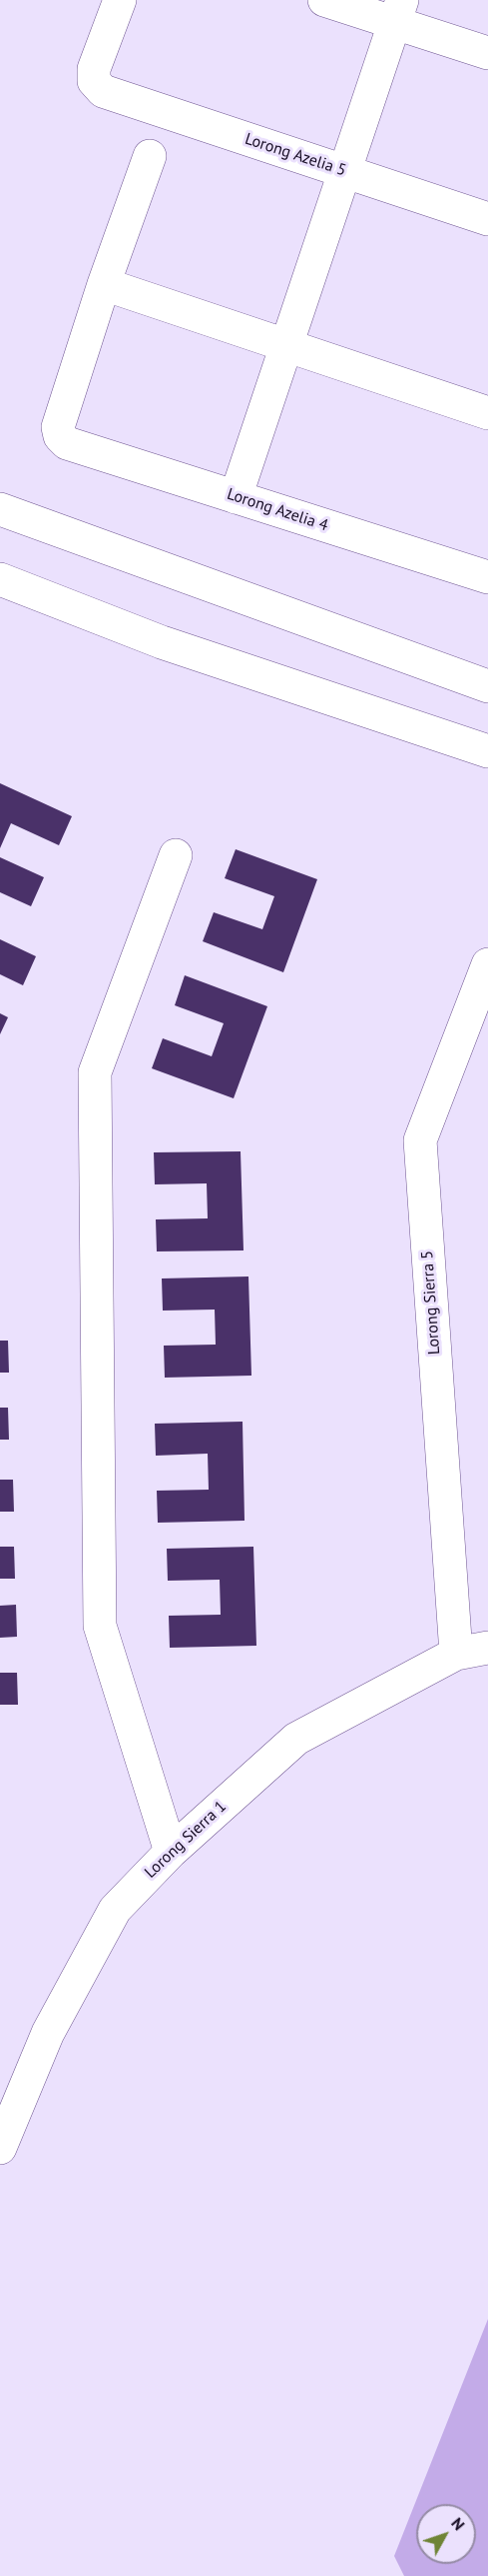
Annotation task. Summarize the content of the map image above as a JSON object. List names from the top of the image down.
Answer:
{
  "streets": {
    "street": [
      "Lorong Azelia 5",
      "Lorong Azelia 4",
      "Lorong Sierra 5",
      "Lorong Sierra 1"
    ]
  },
  "crossings": [
    ["Lorong Sierra 5", "Lorong Sierra 1"]
  ],
  "north": "top right"
}
